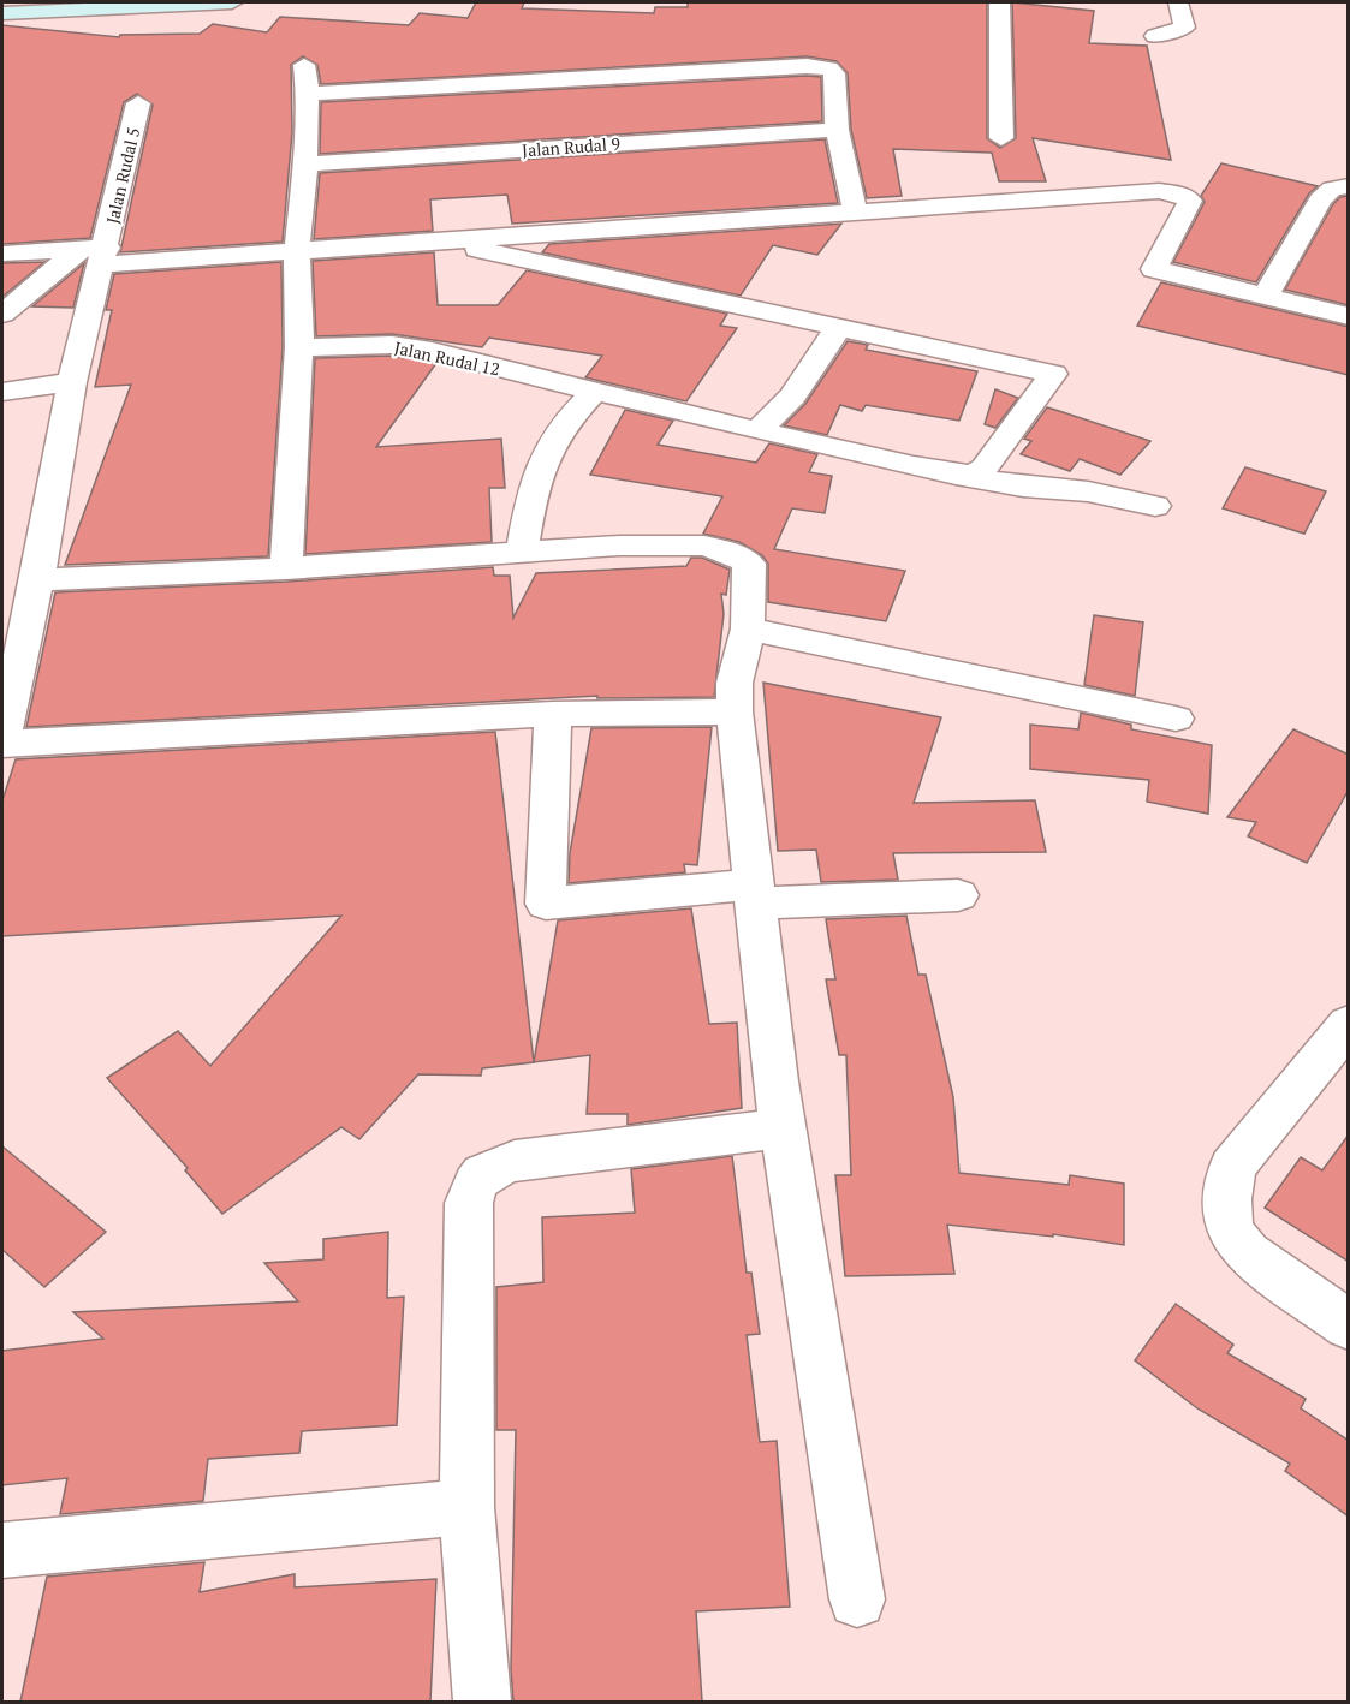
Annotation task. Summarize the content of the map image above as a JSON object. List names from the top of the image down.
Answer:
{
  "streets": {
    "street": ["Jalan Rudal 9", "Jalan Rudal 5", "Jalan Rudal 12"]
  }
}
